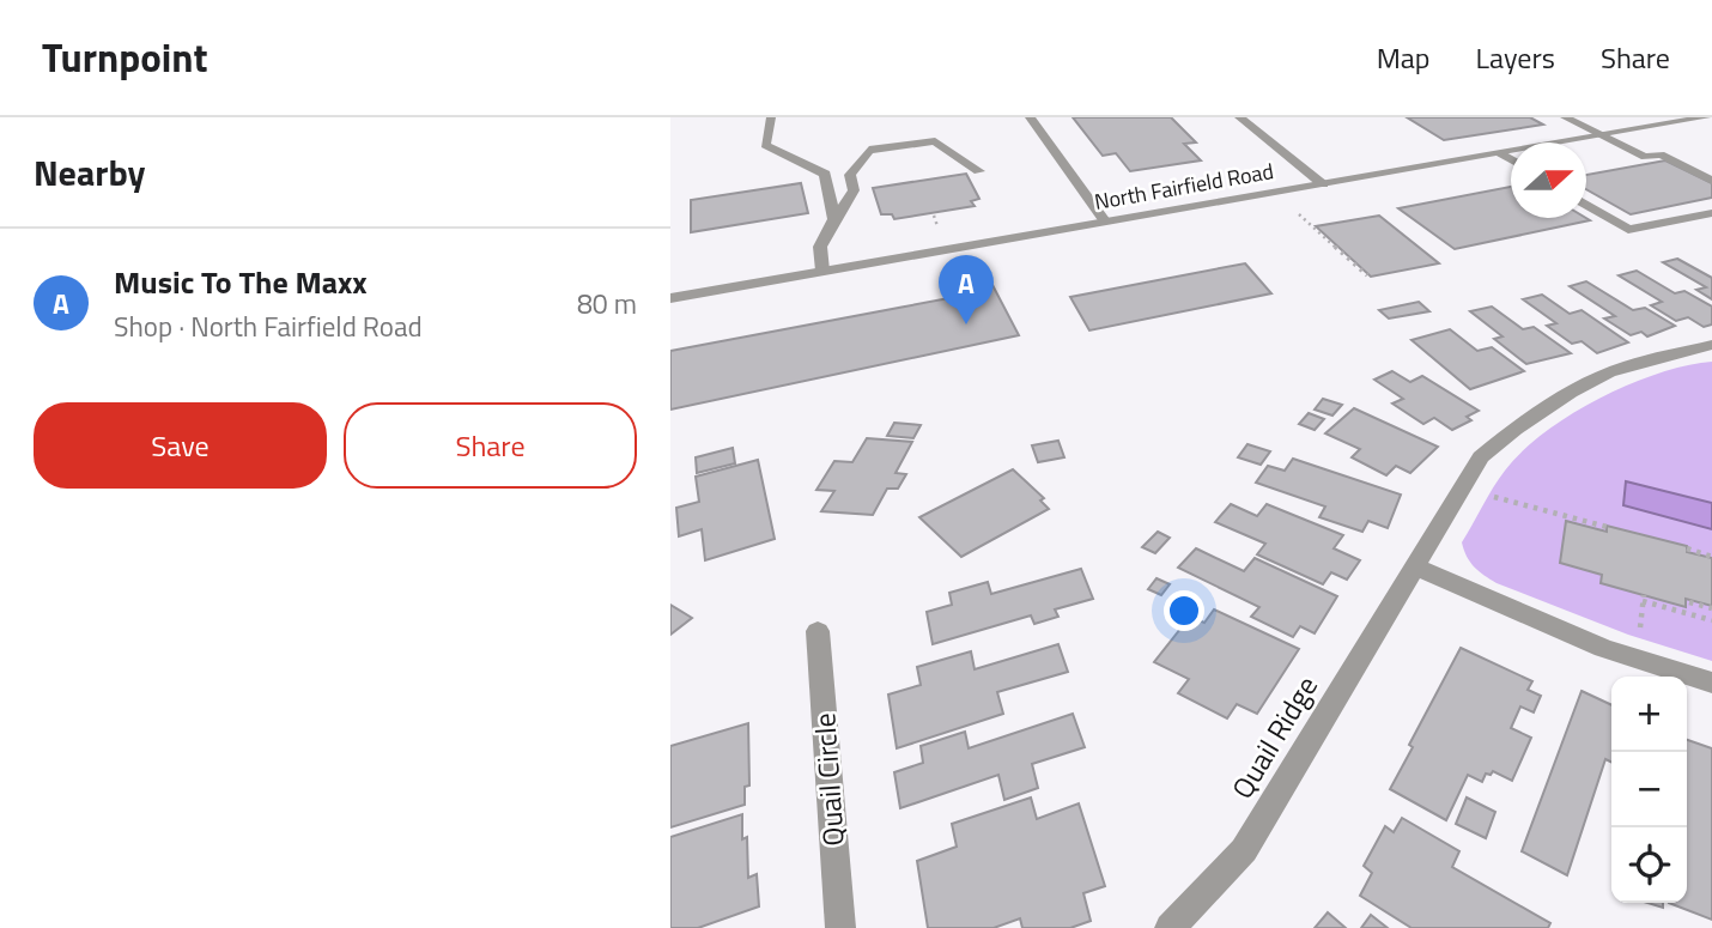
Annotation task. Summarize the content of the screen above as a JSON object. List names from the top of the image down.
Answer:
{
  "streets": {
    "street": ["North Fairfield Road", "Quail Ridge", "Quail Circle"]
  },
  "north": "right",
  "page": {
    "header": "Turnpoint",
    "nav": ["Map", "Layers", "Share"],
    "heading": "Nearby",
    "list": [
      {
        "mark": "A",
        "name": "Music To The Maxx",
        "note": "Shop · North Fairfield Road",
        "value": "80 m"
      }
    ],
    "pins": "A",
    "buttons": ["Save", "Share"],
    "map_buttons": ["+", "−"]
  }
}
